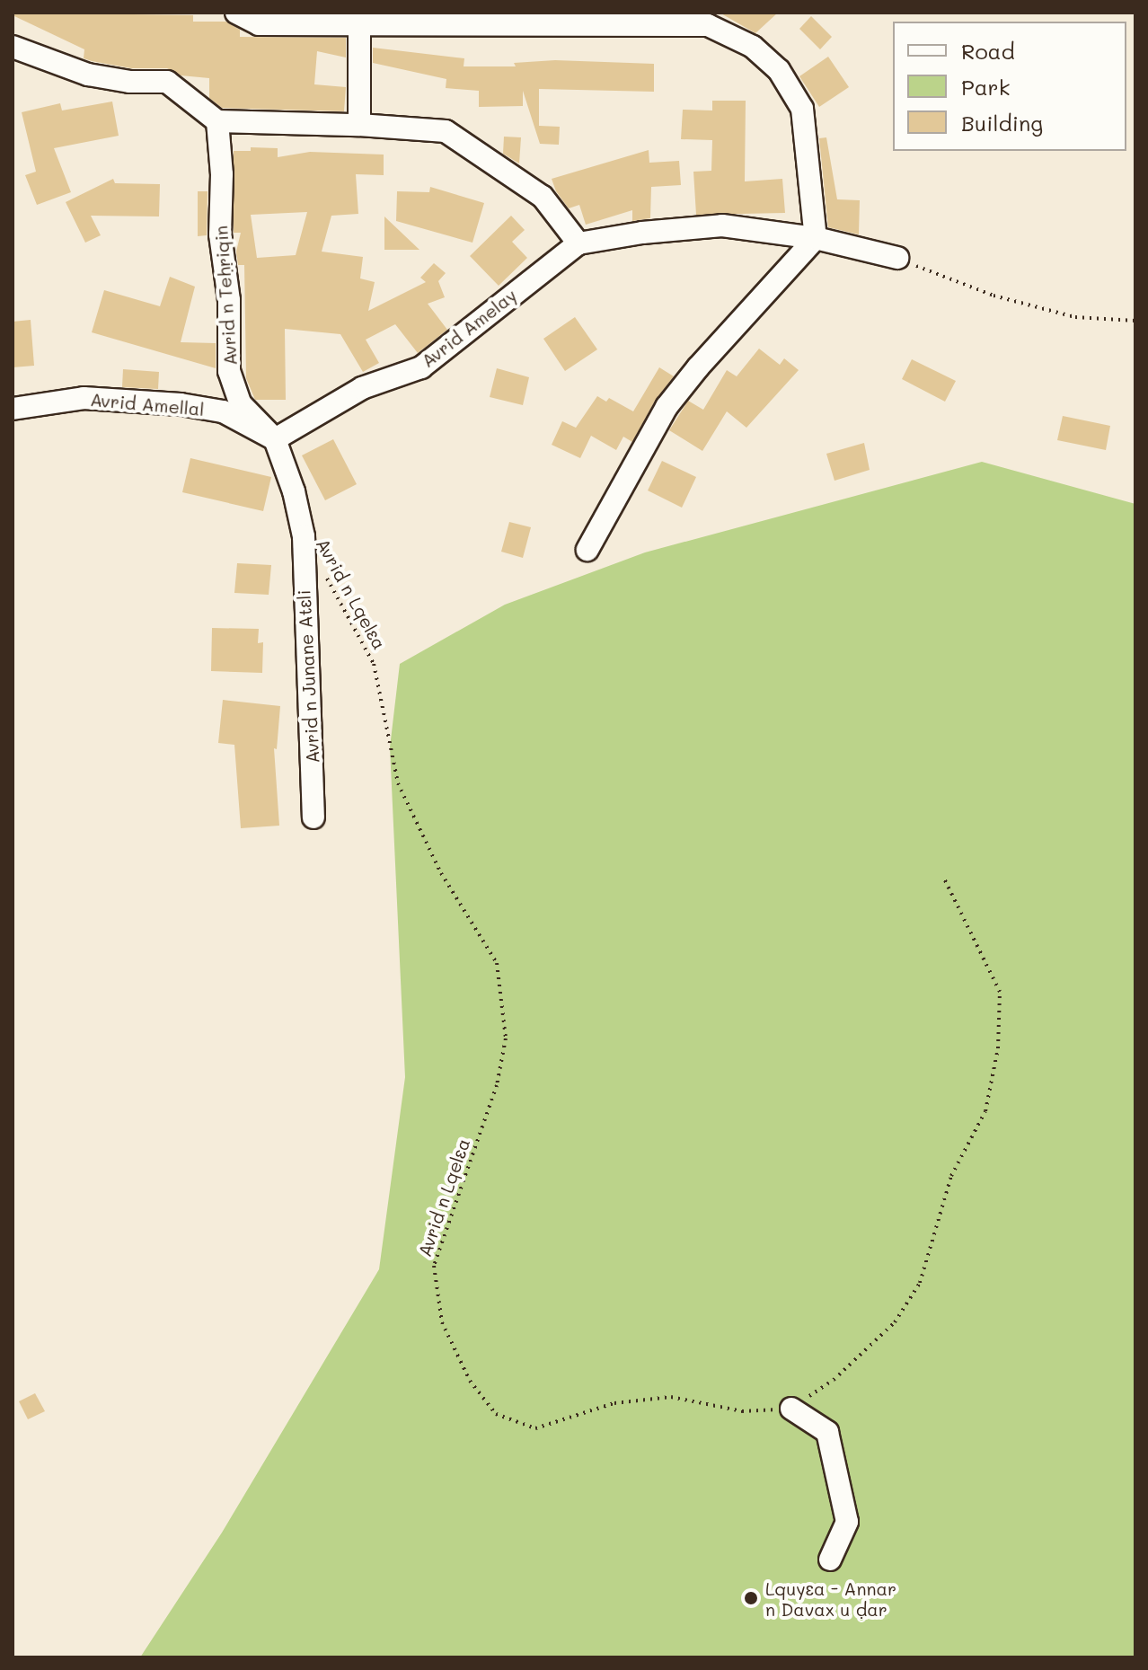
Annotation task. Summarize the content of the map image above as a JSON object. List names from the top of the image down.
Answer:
{
  "streets": {
    "street": [
      "Avrid n Teḥṛiqin",
      "Avrid Amelay",
      "Avrid Amellal",
      "Avrid n Junane Atɛli"
    ],
    "path": ["Avrid n Lqelɛa"]
  },
  "crossings": [
    ["Avrid n Teḥṛiqin", "Avrid Amelay"],
    ["Avrid n Teḥṛiqin", "Avrid Amellal"],
    ["Avrid n Teḥṛiqin", "Avrid n Junane Atɛli"],
    ["Avrid Amelay", "Avrid Amellal"]
  ],
  "places": ["Lquyɛa - Annar n Davax u ḍar"],
  "legend": ["Road", "Park", "Building"]
}
